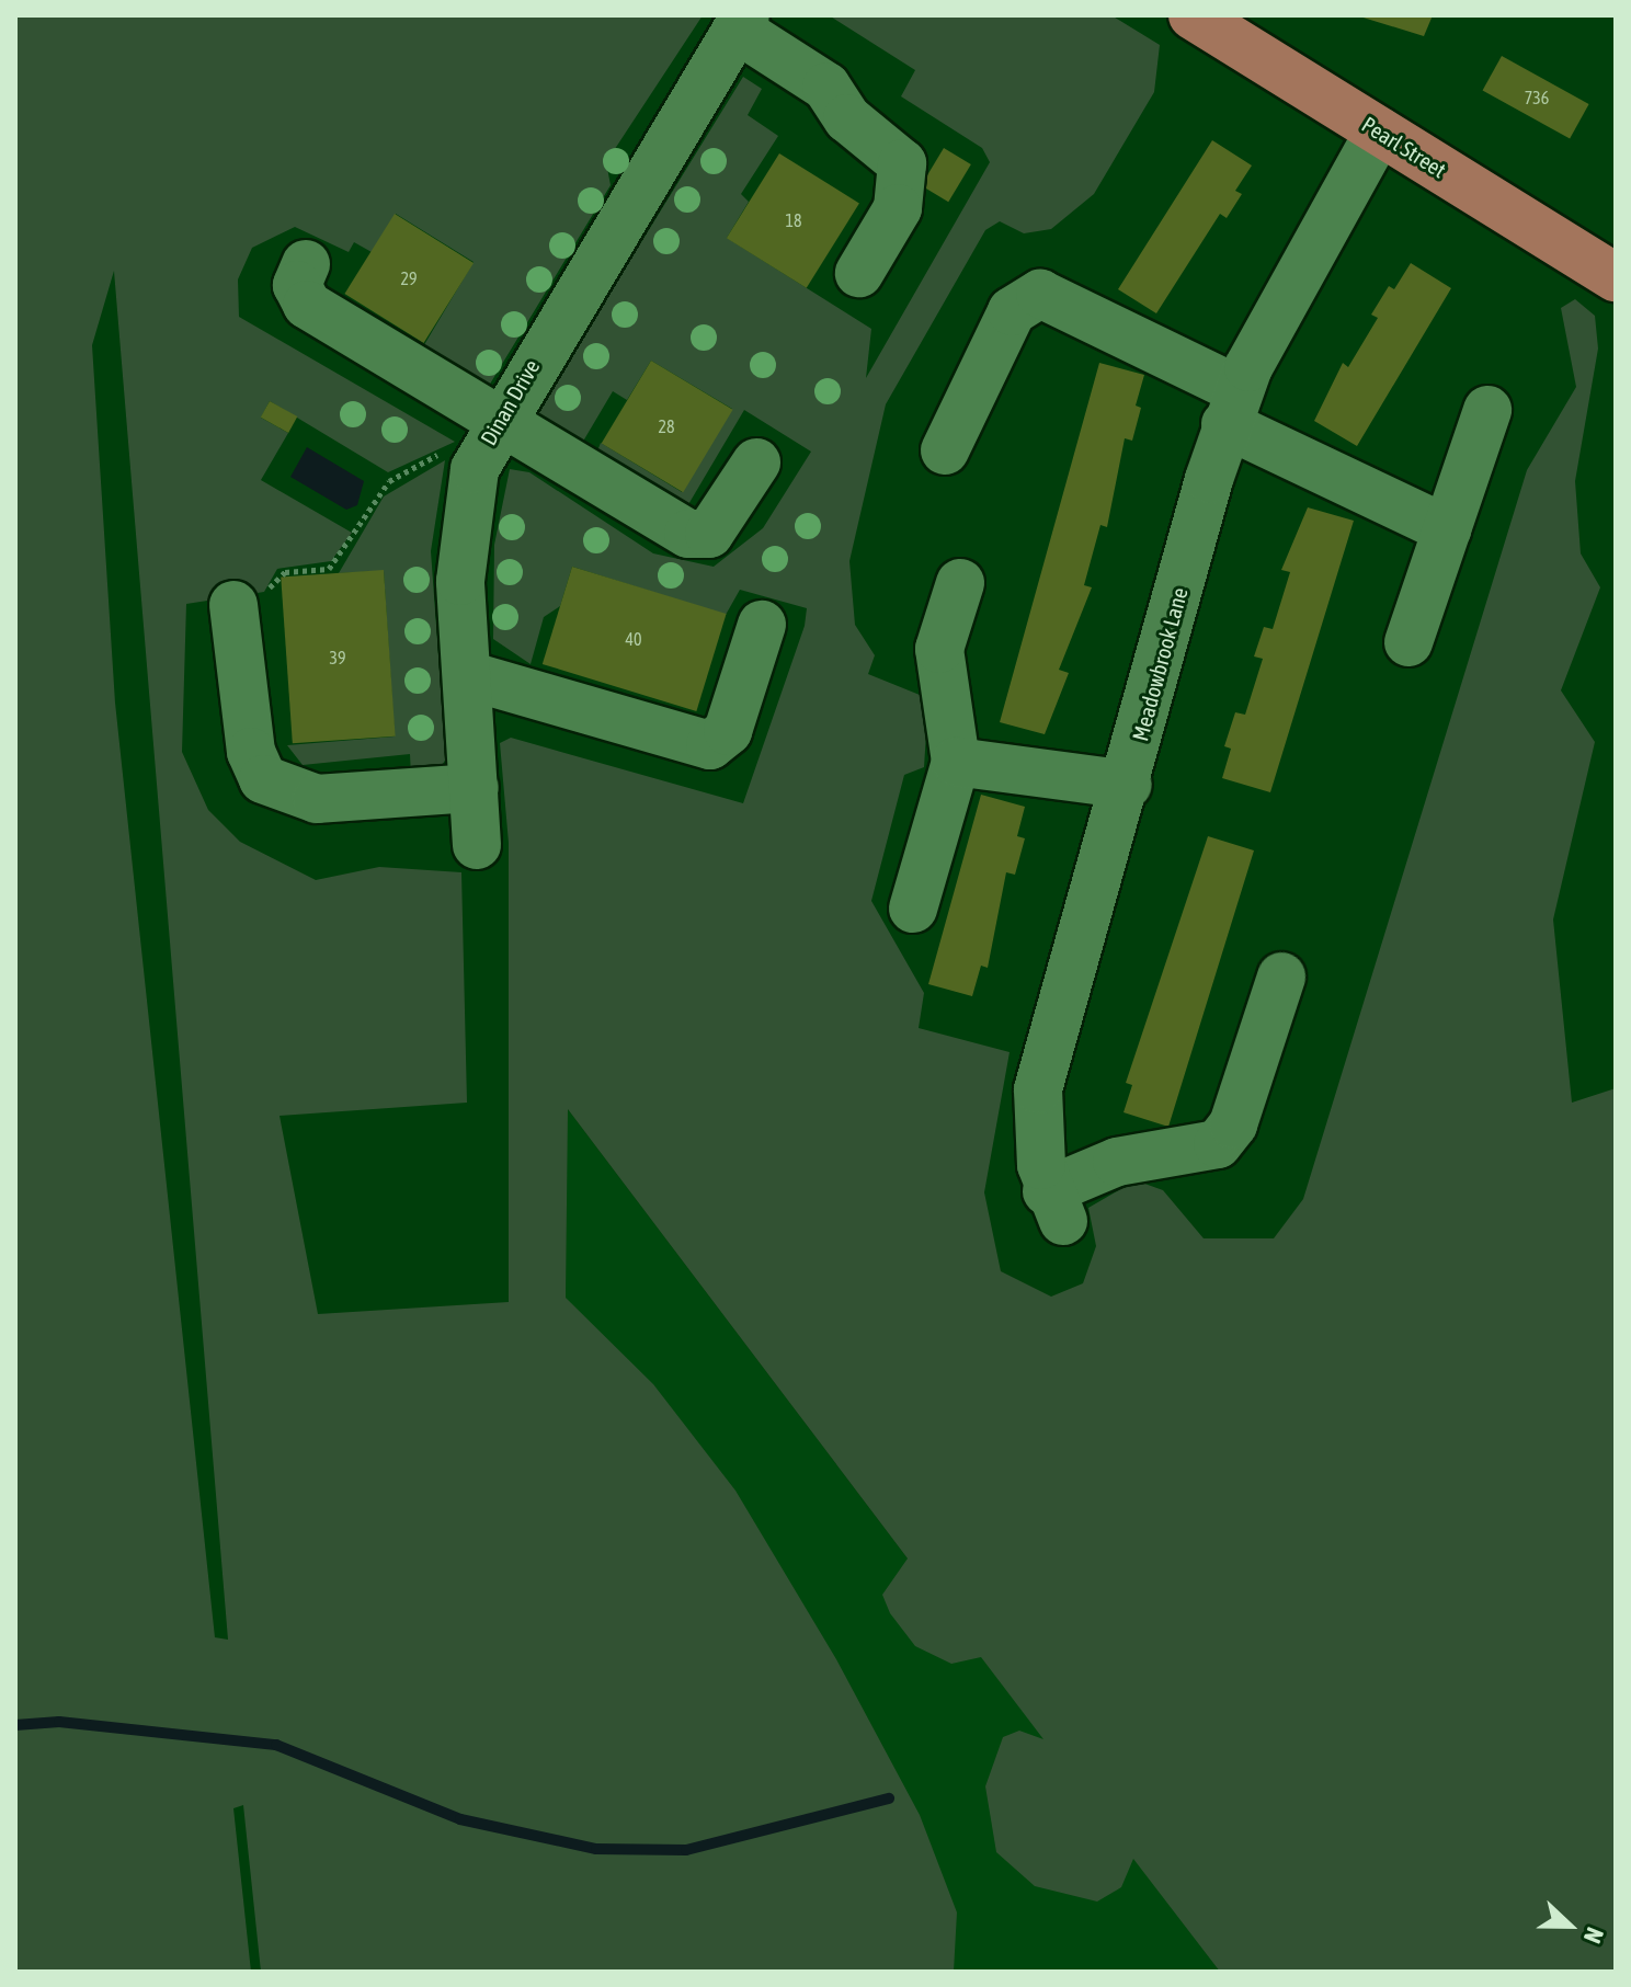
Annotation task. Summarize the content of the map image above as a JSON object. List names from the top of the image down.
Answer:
{
  "streets": {
    "main road": ["Pearl Street"],
    "street": ["Dinan Drive", "Meadowbrook Lane"]
  },
  "crossings": [
    ["Pearl Street", "Meadowbrook Lane"]
  ],
  "house_numbers": [
    "736",
    "18",
    "29",
    "28",
    "40",
    "39"
  ],
  "north": "right"
}
